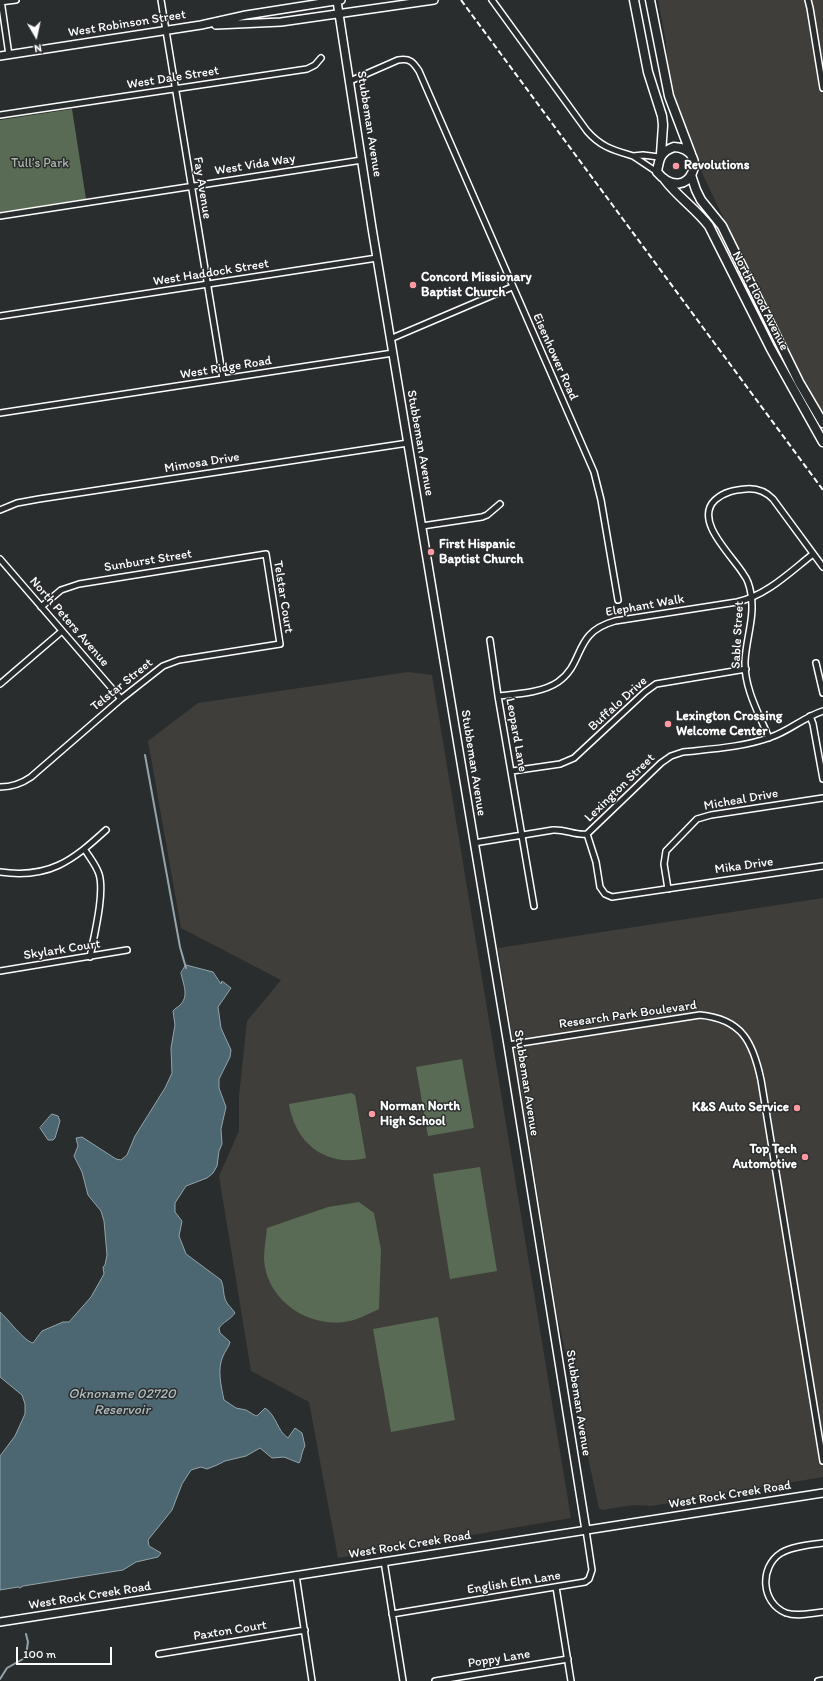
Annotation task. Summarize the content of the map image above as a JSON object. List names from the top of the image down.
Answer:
{
  "streets": {
    "main road": ["North Flood Avenue"],
    "street": [
      "West Robinson Street",
      "West Dale Street",
      "Stubbeman Avenue",
      "West Vida Way",
      "Fay Avenue",
      "West Haddock Street",
      "Eisenhower Road",
      "West Ridge Road",
      "Mimosa Drive",
      "Sunburst Street",
      "Telstar Court",
      "Elephant Walk",
      "North Peters Avenue",
      "Sable Street",
      "Telstar Street",
      "Buffalo Drive",
      "Leopard Lane",
      "Lexington Street",
      "Micheal Drive",
      "Mika Drive",
      "Skylark Court",
      "Research Park Boulevard",
      "West Rock Creek Road",
      "English Elm Lane",
      "Paxton Court",
      "Poppy Lane"
    ]
  },
  "crossings": [
    ["West Robinson Street", "Stubbeman Avenue"],
    ["West Robinson Street", "Fay Avenue"],
    ["West Dale Street", "Fay Avenue"],
    ["Stubbeman Avenue", "West Vida Way"],
    ["Stubbeman Avenue", "West Haddock Street"],
    ["Stubbeman Avenue", "Eisenhower Road"],
    ["Stubbeman Avenue", "West Ridge Road"],
    ["Stubbeman Avenue", "Mimosa Drive"],
    ["Stubbeman Avenue", "Lexington Street"],
    ["Stubbeman Avenue", "Research Park Boulevard"],
    ["Stubbeman Avenue", "West Rock Creek Road"],
    ["Stubbeman Avenue", "English Elm Lane"],
    ["West Vida Way", "Fay Avenue"],
    ["Fay Avenue", "West Haddock Street"],
    ["Fay Avenue", "West Ridge Road"],
    ["Sunburst Street", "Telstar Court"],
    ["Sunburst Street", "North Peters Avenue"],
    ["Telstar Court", "Telstar Street"],
    ["Elephant Walk", "Sable Street"],
    ["Elephant Walk", "Leopard Lane"],
    ["North Peters Avenue", "Telstar Street"],
    ["Sable Street", "Buffalo Drive"],
    ["Sable Street", "Lexington Street"],
    ["Buffalo Drive", "Leopard Lane"],
    ["Leopard Lane", "Lexington Street"],
    ["Lexington Street", "Mika Drive"],
    ["Micheal Drive", "Mika Drive"],
    ["West Rock Creek Road", "English Elm Lane"]
  ],
  "water": ["Oknoname 02720 Reservoir"],
  "parks": ["Tull’s Park"],
  "places": [
    "Revolutions",
    "Concord Missionary Baptist Church",
    "First Hispanic Baptist Church",
    "Lexington Crossing Welcome Center",
    "K&S Auto Service",
    "Norman North High School",
    "Top Tech Automotive"
  ],
  "scale_bar": "100 m",
  "north": "bottom"
}
